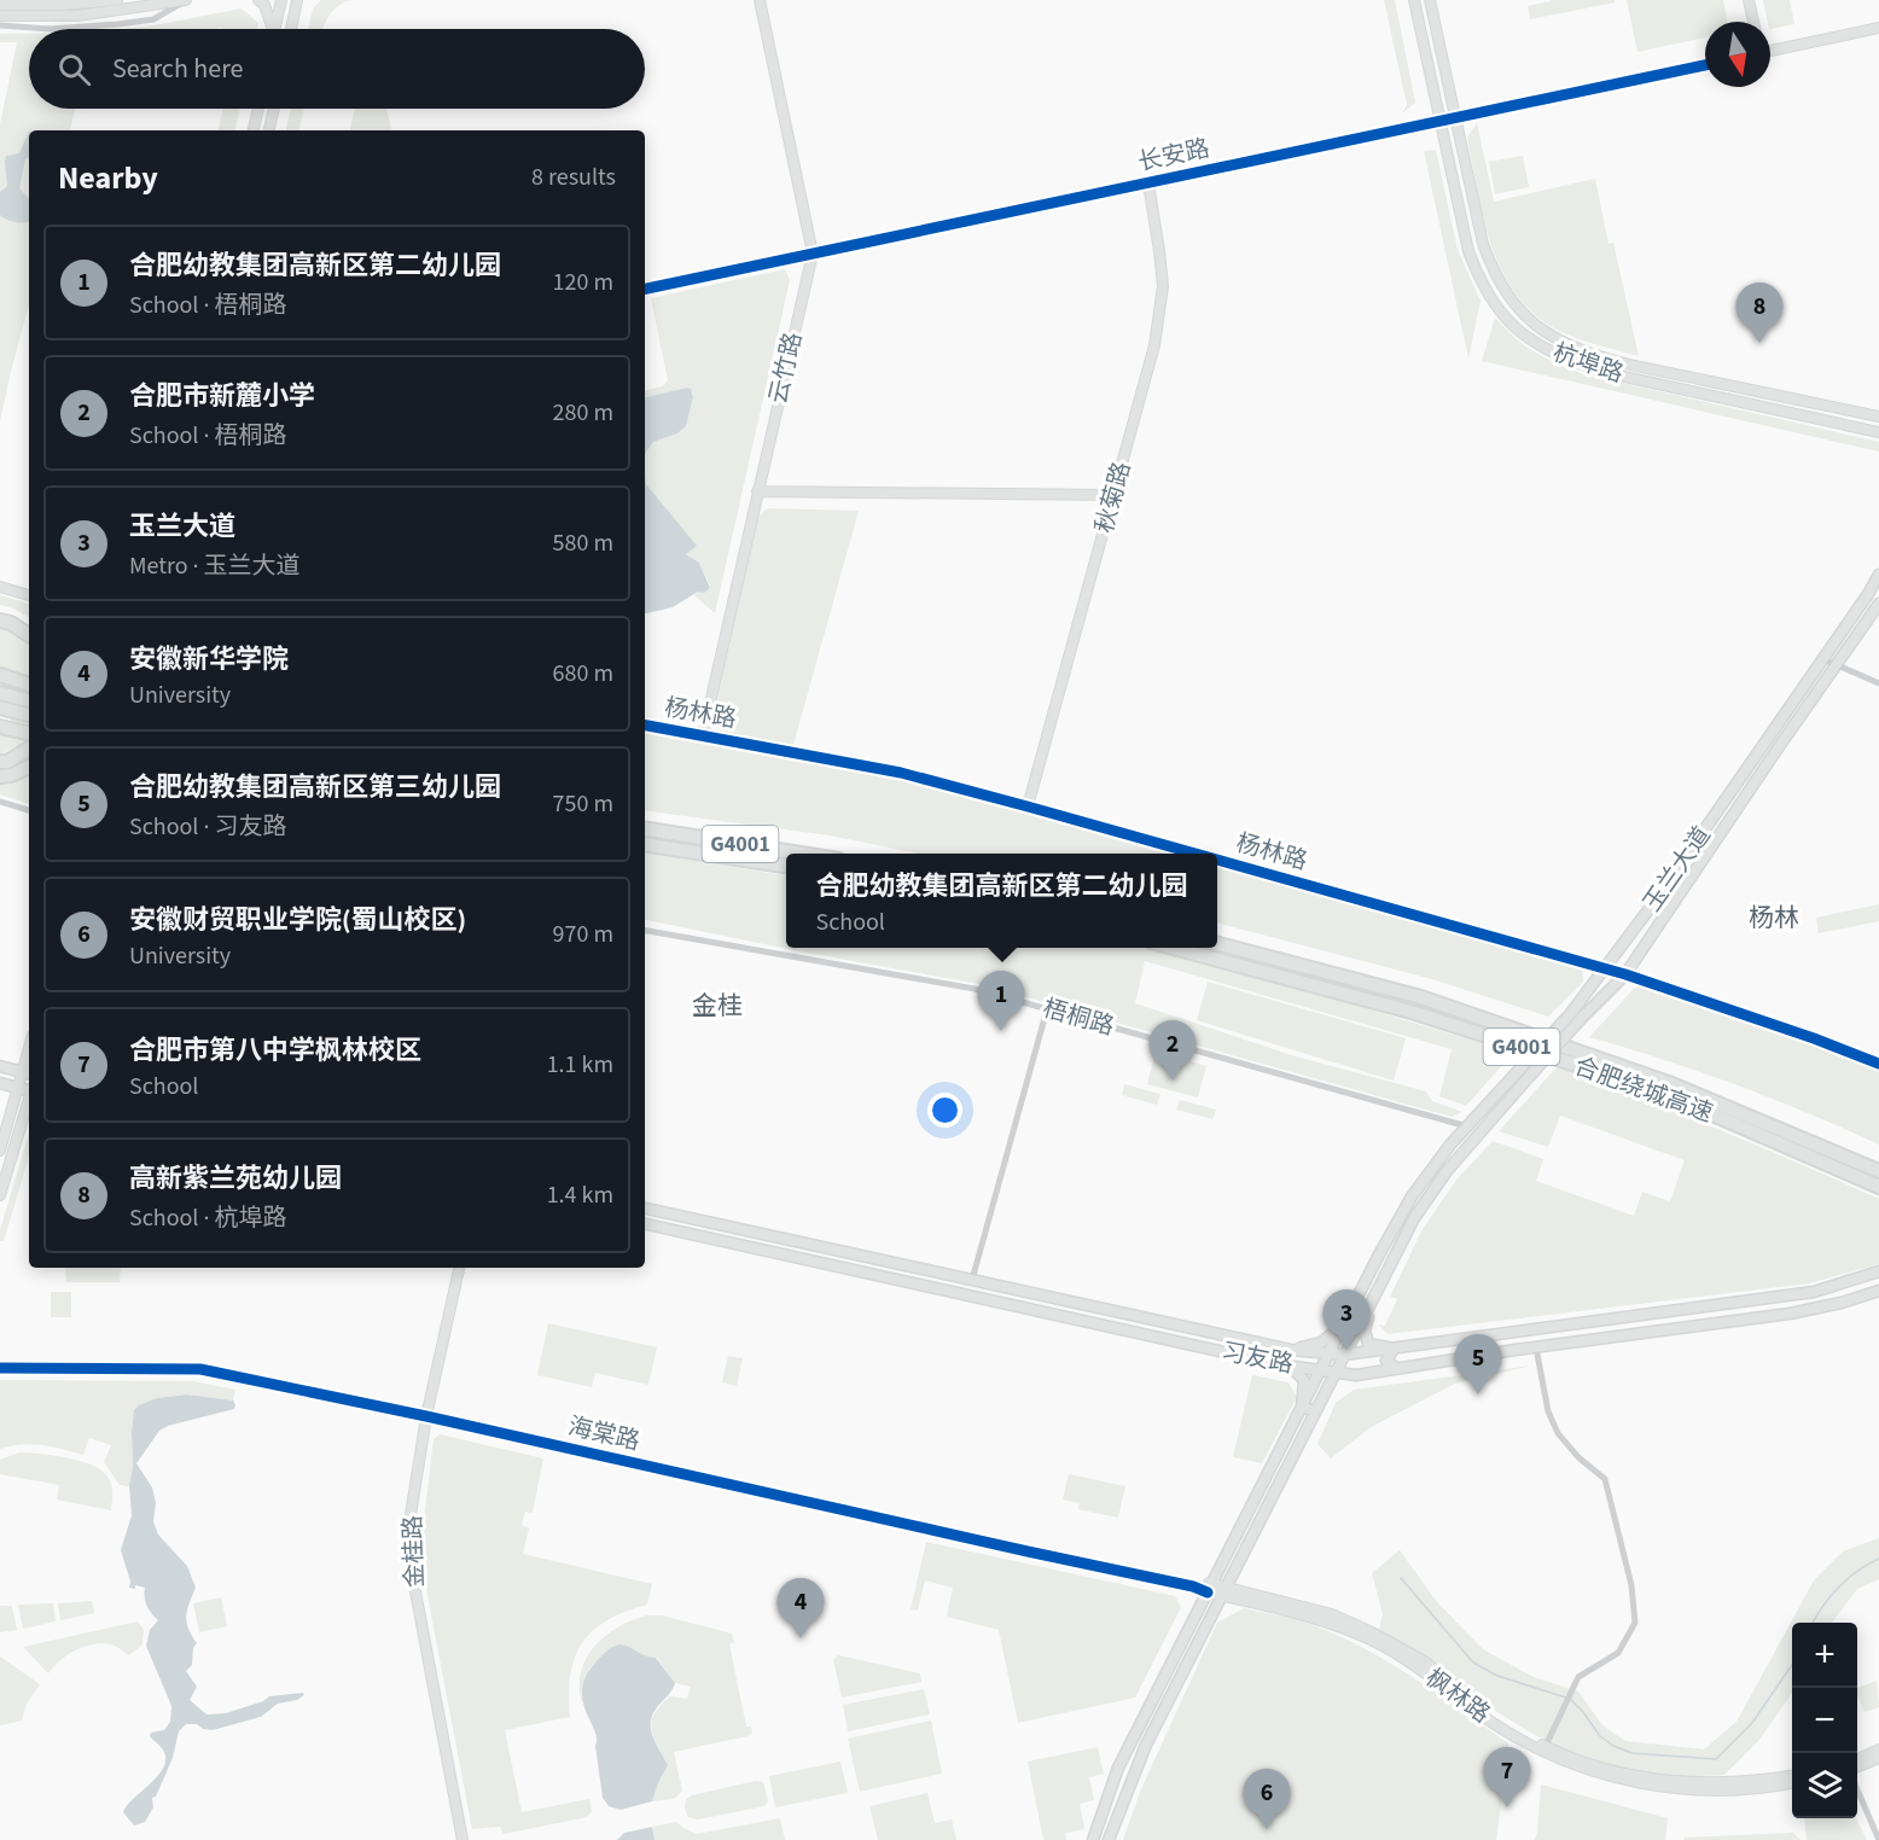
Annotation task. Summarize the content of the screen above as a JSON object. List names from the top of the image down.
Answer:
{
  "streets": {
    "highway": ["G4001", "合肥绕城高速"],
    "main road": ["玉兰大道", "习友路"],
    "street": [
      "长安路",
      "杭埠路",
      "云竹路",
      "秋菊路",
      "杨林路",
      "梧桐路",
      "海棠路",
      "金桂路",
      "枫林路"
    ]
  },
  "crossings": [
    ["长安路", "杭埠路"],
    ["长安路", "云竹路"],
    ["长安路", "秋菊路"],
    ["云竹路", "杨林路"],
    ["秋菊路", "杨林路"],
    ["杨林路", "玉兰大道"],
    ["玉兰大道", "梧桐路"],
    ["玉兰大道", "习友路"],
    ["玉兰大道", "海棠路"],
    ["玉兰大道", "枫林路"],
    ["海棠路", "金桂路"],
    ["海棠路", "枫林路"]
  ],
  "districts": ["杨林", "金桂"],
  "north": "bottom",
  "page": {
    "search": "Search here",
    "heading": ["Nearby", "8 results"],
    "list": [
      {
        "mark": "1",
        "name": "合肥幼教集团高新区第二幼儿园",
        "note": "School · 梧桐路",
        "value": "120 m"
      },
      {
        "mark": "2",
        "name": "合肥市新麓小学",
        "note": "School · 梧桐路",
        "value": "280 m"
      },
      {
        "mark": "3",
        "name": "玉兰大道",
        "note": "Metro · 玉兰大道",
        "value": "580 m"
      },
      {
        "mark": "4",
        "name": "安徽新华学院",
        "note": "University",
        "value": "680 m"
      },
      {
        "mark": "5",
        "name": "合肥幼教集团高新区第三幼儿园",
        "note": "School · 习友路",
        "value": "750 m"
      },
      {
        "mark": "6",
        "name": "安徽财贸职业学院(蜀山校区)",
        "note": "University",
        "value": "970 m"
      },
      {
        "mark": "7",
        "name": "合肥市第八中学枫林校区",
        "note": "School",
        "value": "1.1 km"
      },
      {
        "mark": "8",
        "name": "高新紫兰苑幼儿园",
        "note": "School · 杭埠路",
        "value": "1.4 km"
      }
    ],
    "pins": [
      "8",
      "1",
      "2",
      "3",
      "5",
      "4",
      "7",
      "6"
    ],
    "popup": ["合肥幼教集团高新区第二幼儿园", "School"],
    "map_buttons": ["+", "−"]
  }
}
